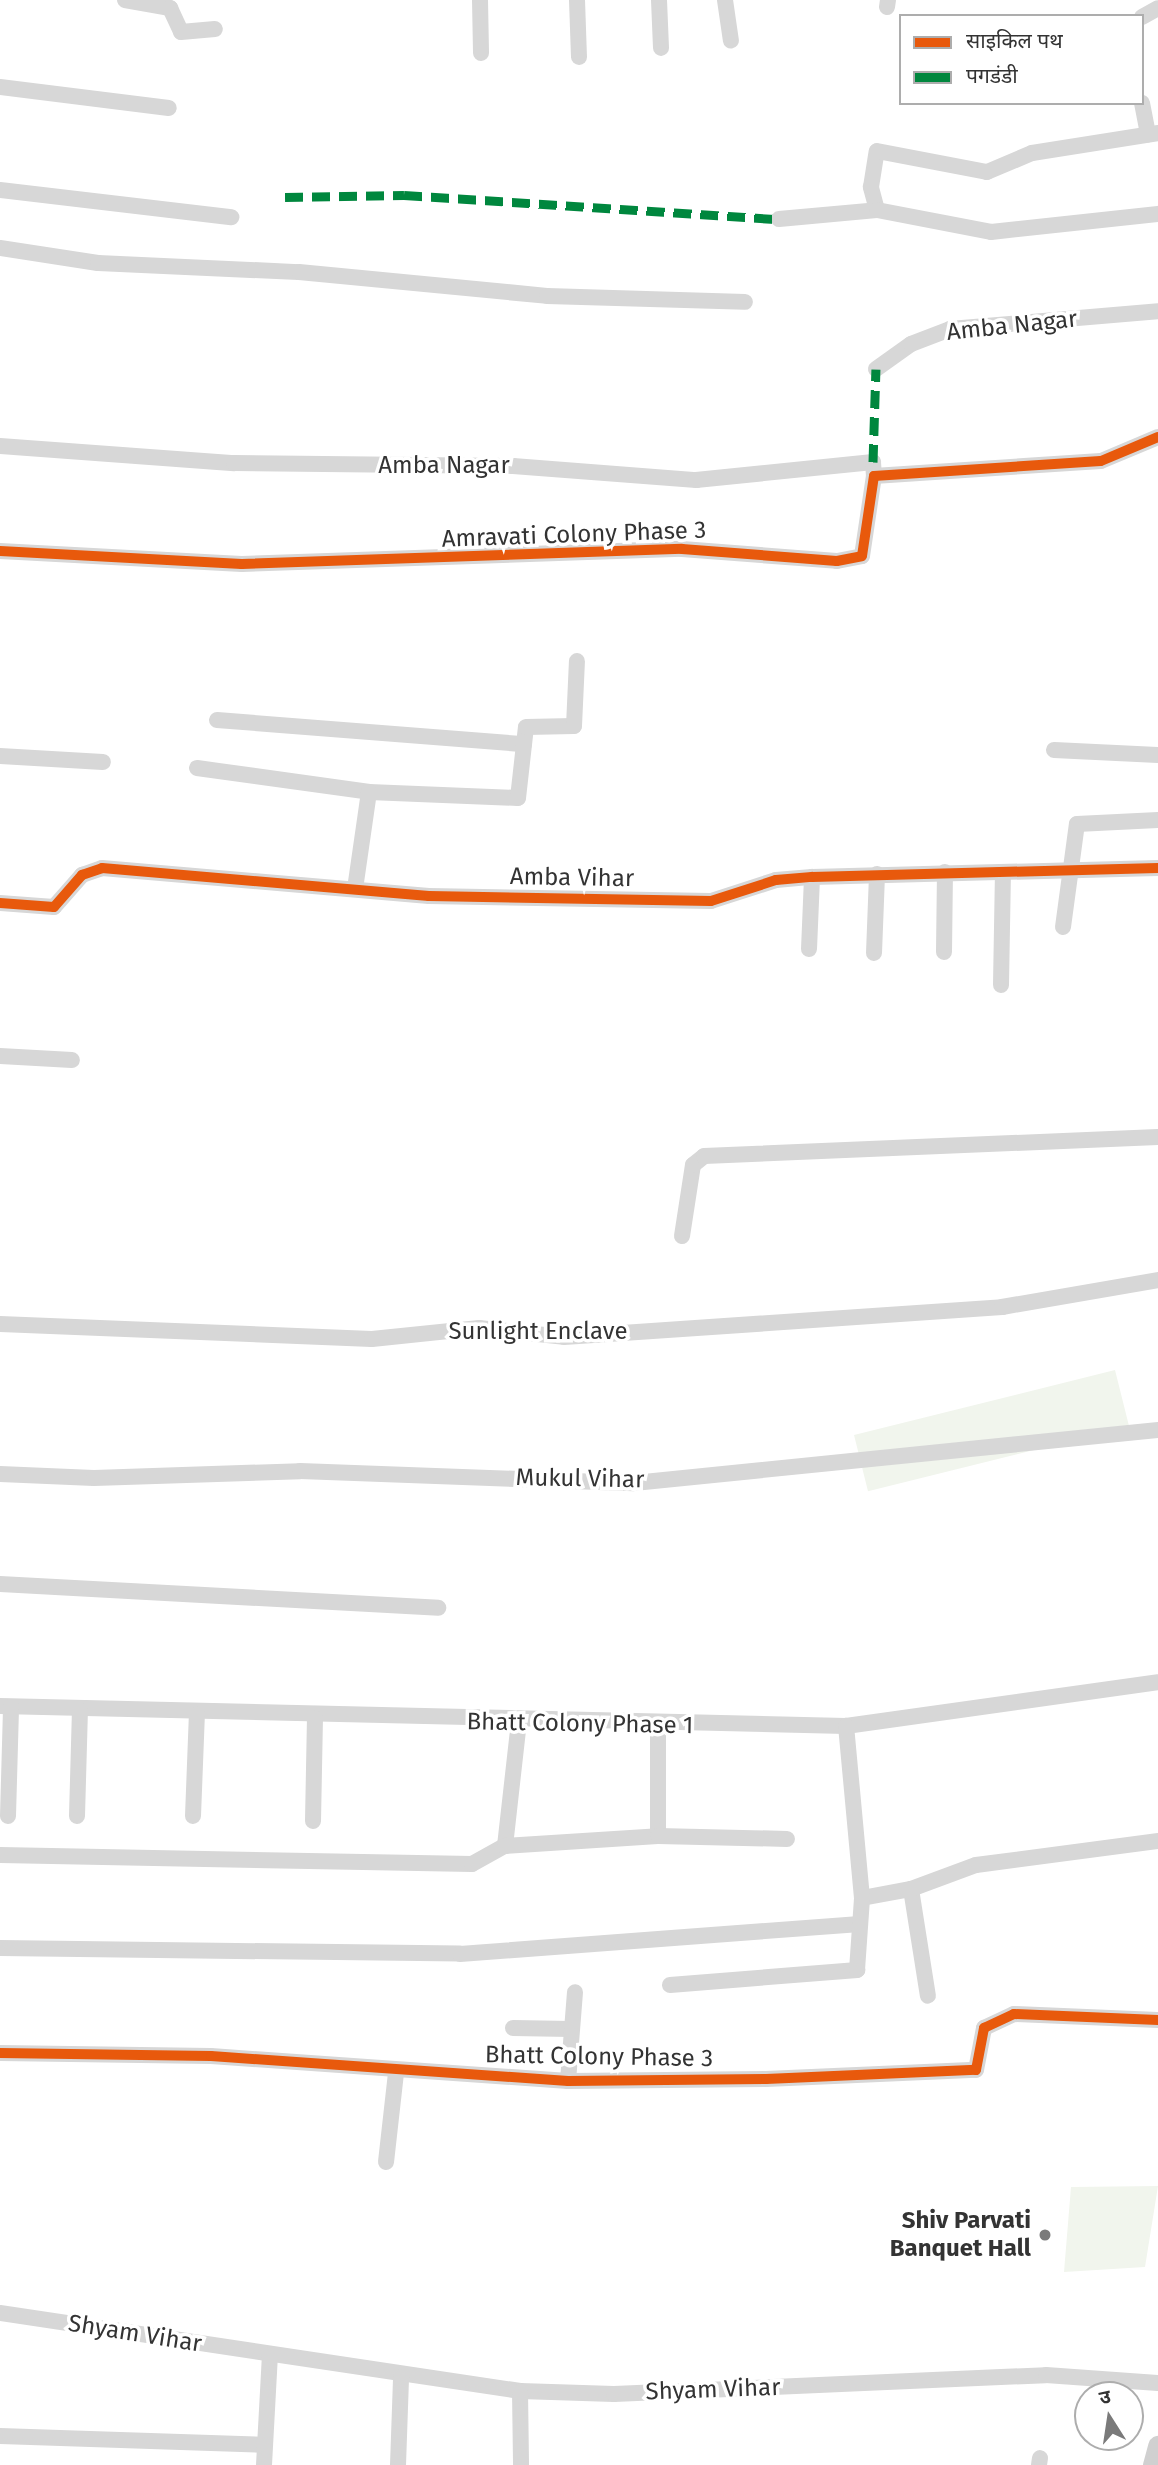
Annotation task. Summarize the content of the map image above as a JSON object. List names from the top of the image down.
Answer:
{
  "streets": {
    "street": [
      "Amba Nagar",
      "Amravati Colony Phase 3",
      "Amba Vihar",
      "Sunlight Enclave",
      "Mukul Vihar",
      "Bhatt Colony Phase 1",
      "Bhatt Colony Phase 3",
      "Shyam Vihar"
    ]
  },
  "crossings": [
    ["Amba Nagar", "Amravati Colony Phase 3"]
  ],
  "places": ["Shiv Parvati Banquet Hall"],
  "legend": ["साइकिल पथ", "पगडंडी"],
  "north": "top"
}
